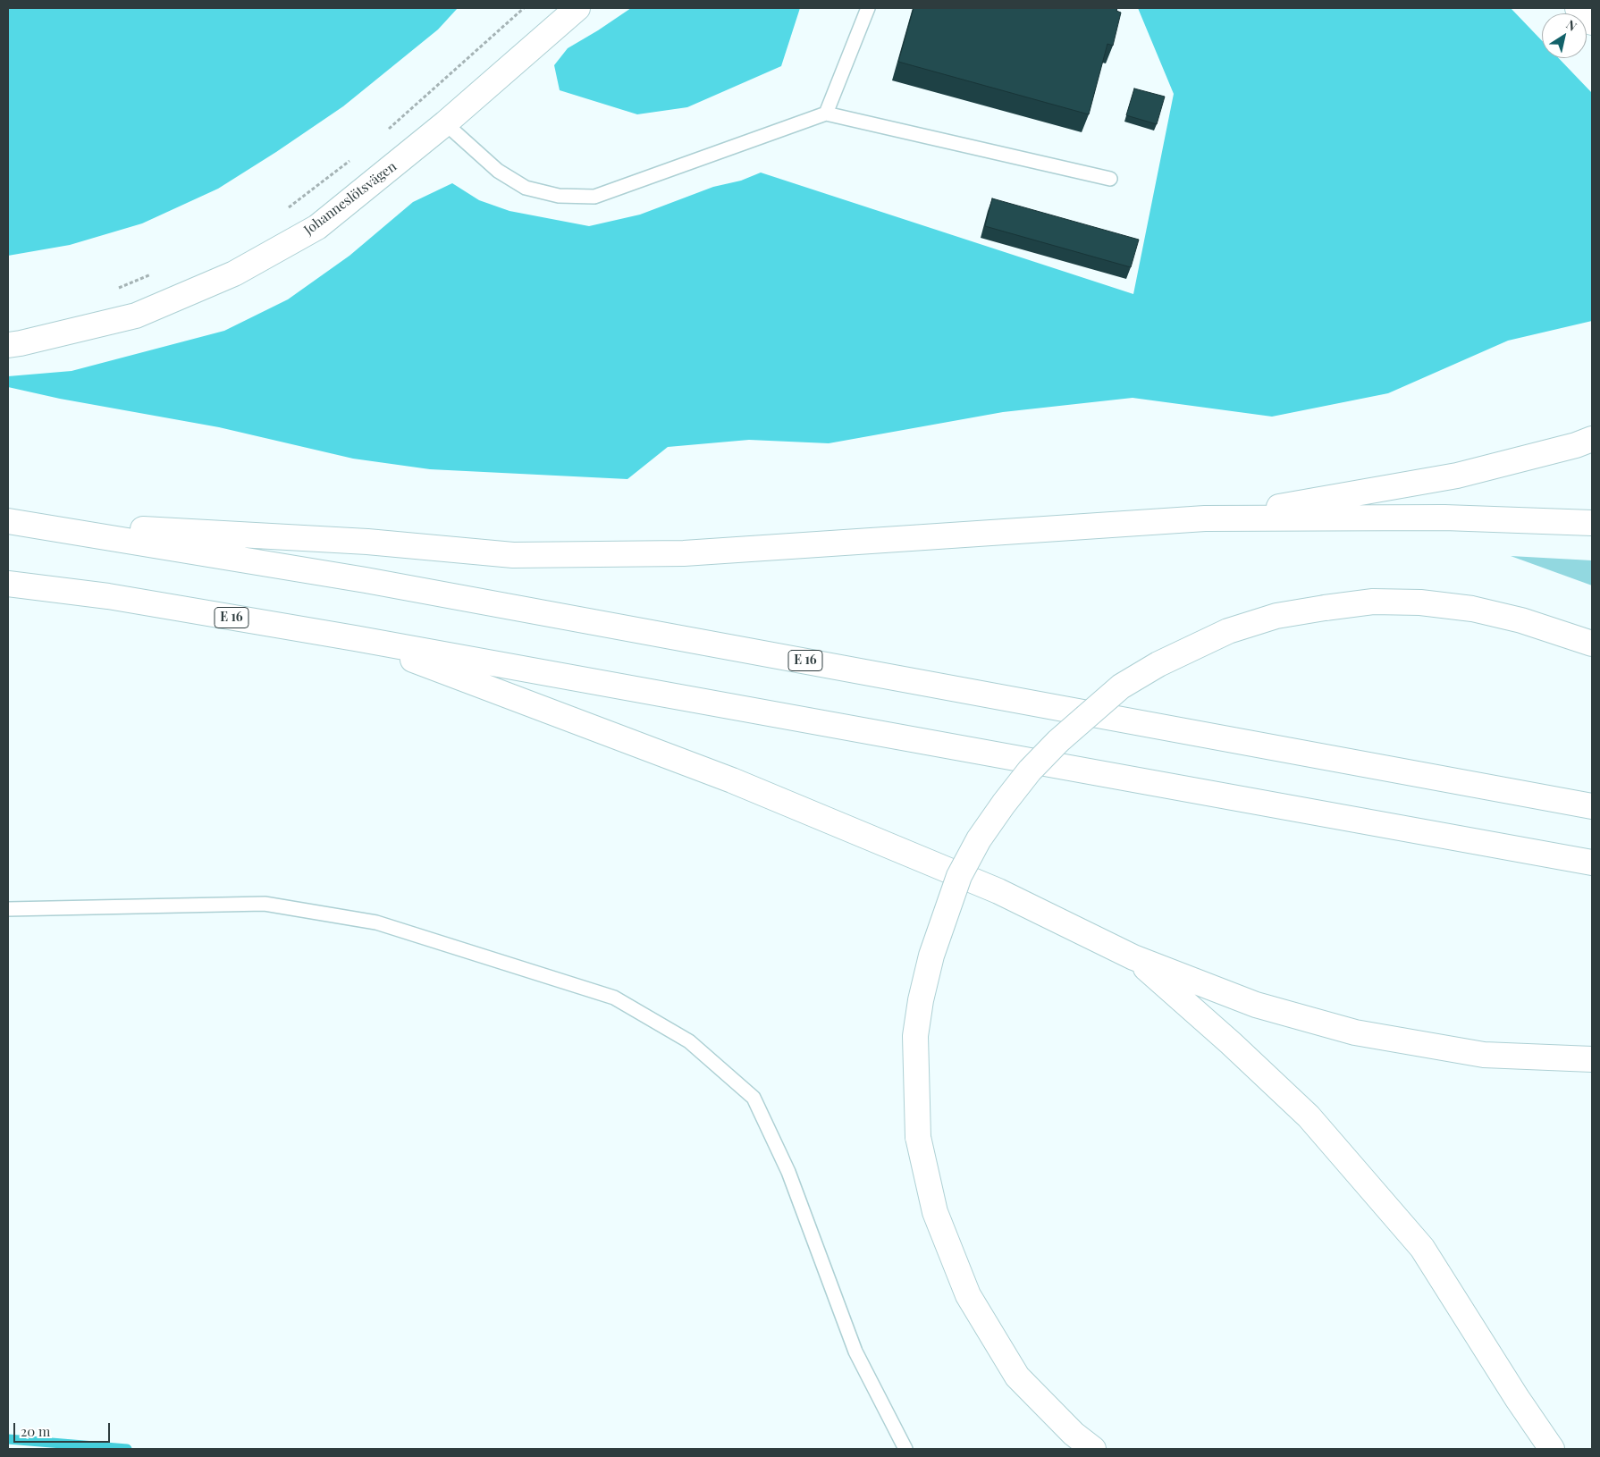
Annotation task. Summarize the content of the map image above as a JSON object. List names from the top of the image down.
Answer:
{
  "streets": {
    "main road": ["Johanneslötsvägen", "E 16"]
  },
  "scale_bar": "20 m",
  "north": "top right"
}
